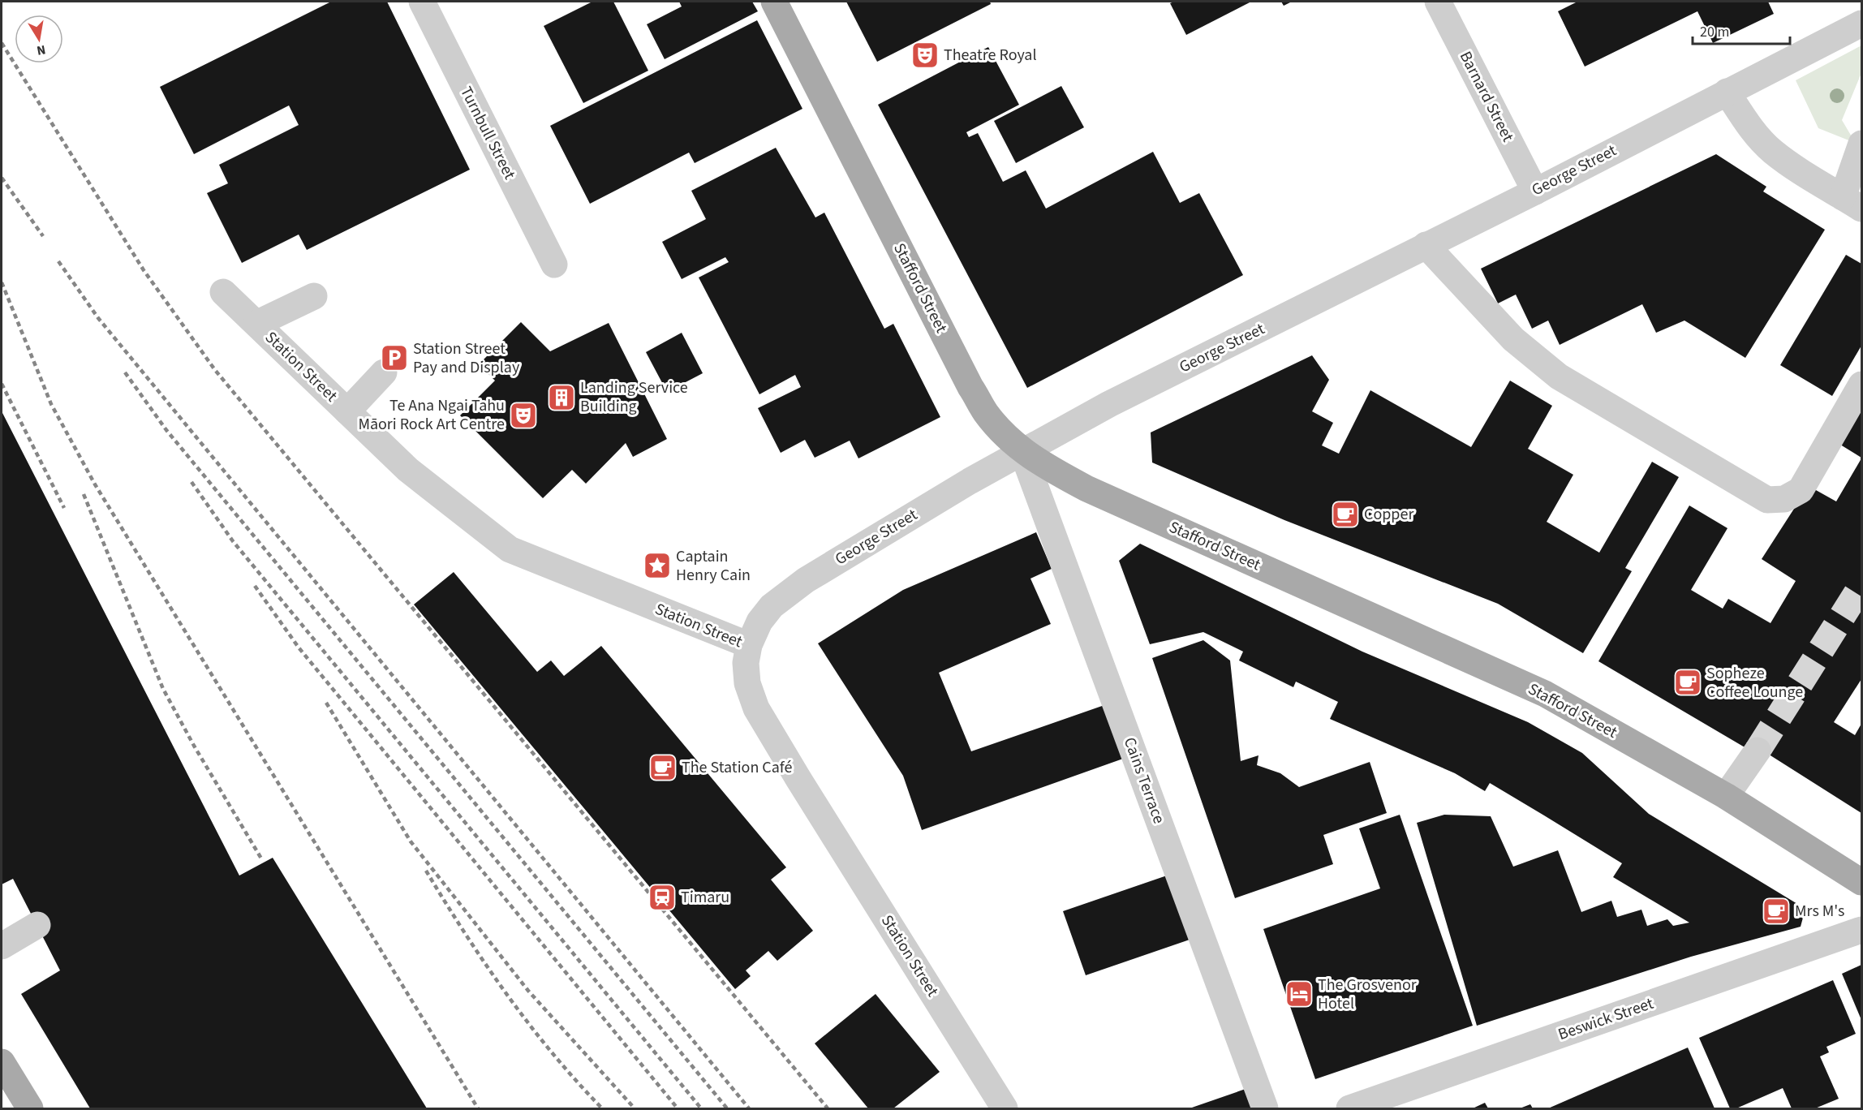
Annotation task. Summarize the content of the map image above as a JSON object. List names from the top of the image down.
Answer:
{
  "streets": {
    "main road": ["Stafford Street"],
    "street": [
      "Barnard Street",
      "Turnbull Street",
      "George Street",
      "Station Street",
      "Cains Terrace",
      "Beswick Street"
    ]
  },
  "crossings": [
    ["Barnard Street", "George Street"],
    ["George Street", "Stafford Street"],
    ["George Street", "Station Street"],
    ["George Street", "Cains Terrace"],
    ["Stafford Street", "Cains Terrace"]
  ],
  "places": {
    "theatre": ["Theatre Royal", "Te Ana Ngai Tahu Māori Rock Art Centre"],
    "parking": ["Station Street Pay and Display"],
    "building": ["Landing Service Building"],
    "cafe": [
      "Copper",
      "Sopheze Coffee Lounge",
      "The Station Café",
      "Mrs M's"
    ],
    "place": ["Captain Henry Cain"],
    "station": ["Timaru"],
    "hotel": ["The Grosvenor Hotel"]
  },
  "scale_bar": "20 m",
  "north": "bottom"
}
